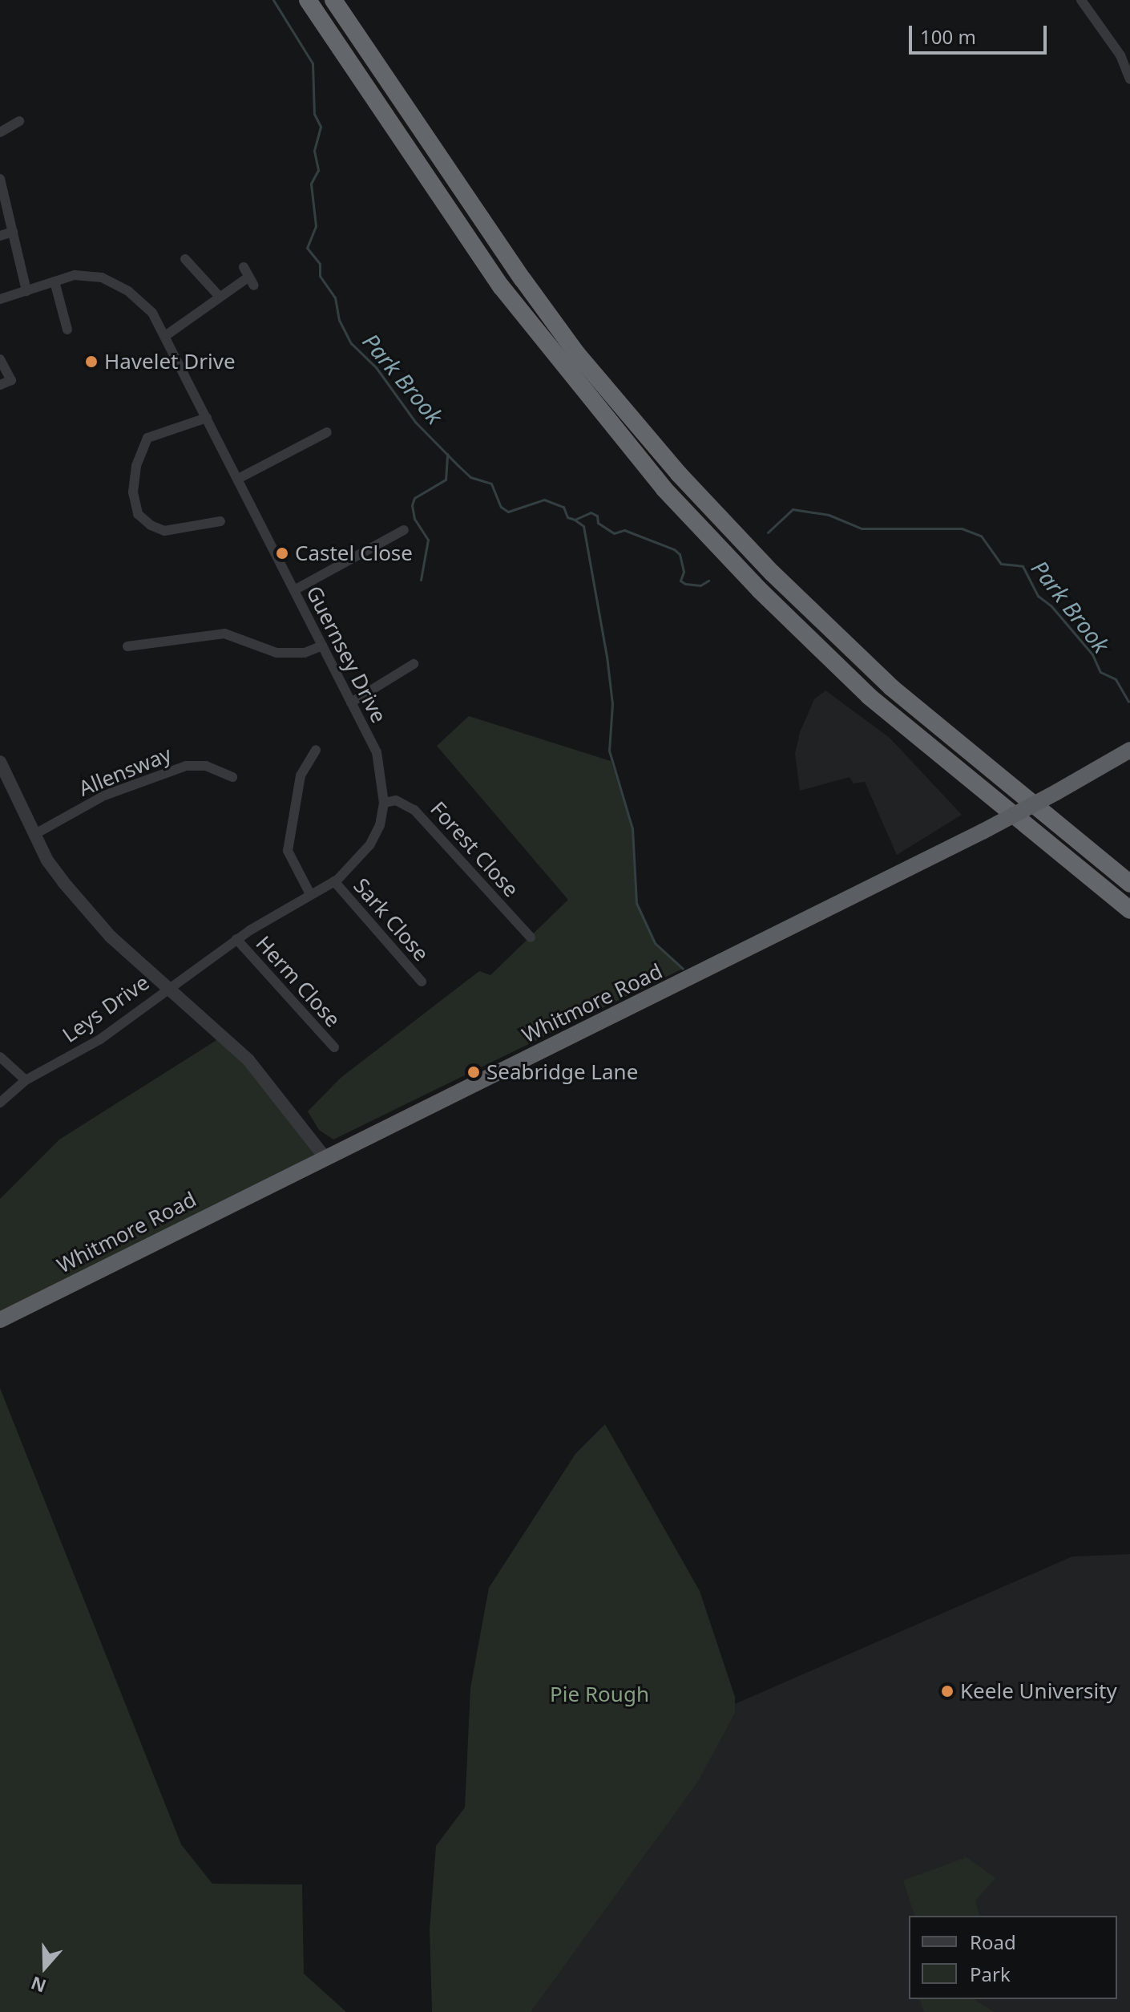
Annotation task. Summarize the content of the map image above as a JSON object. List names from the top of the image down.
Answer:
{
  "streets": {
    "highway": ["Whitmore Road"],
    "street": [
      "Guernsey Drive",
      "Allensway",
      "Forest Close",
      "Sark Close",
      "Herm Close",
      "Leys Drive"
    ]
  },
  "crossings": [
    ["Guernsey Drive", "Forest Close"],
    ["Guernsey Drive", "Sark Close"],
    ["Guernsey Drive", "Herm Close"],
    ["Guernsey Drive", "Leys Drive"]
  ],
  "water": ["Park Brook"],
  "parks": ["Pie Rough"],
  "places": [
    "Havelet Drive",
    "Castel Close",
    "Seabridge Lane",
    "Keele University"
  ],
  "legend": ["Road", "Park"],
  "scale_bar": "100 m",
  "north": "bottom"
}
